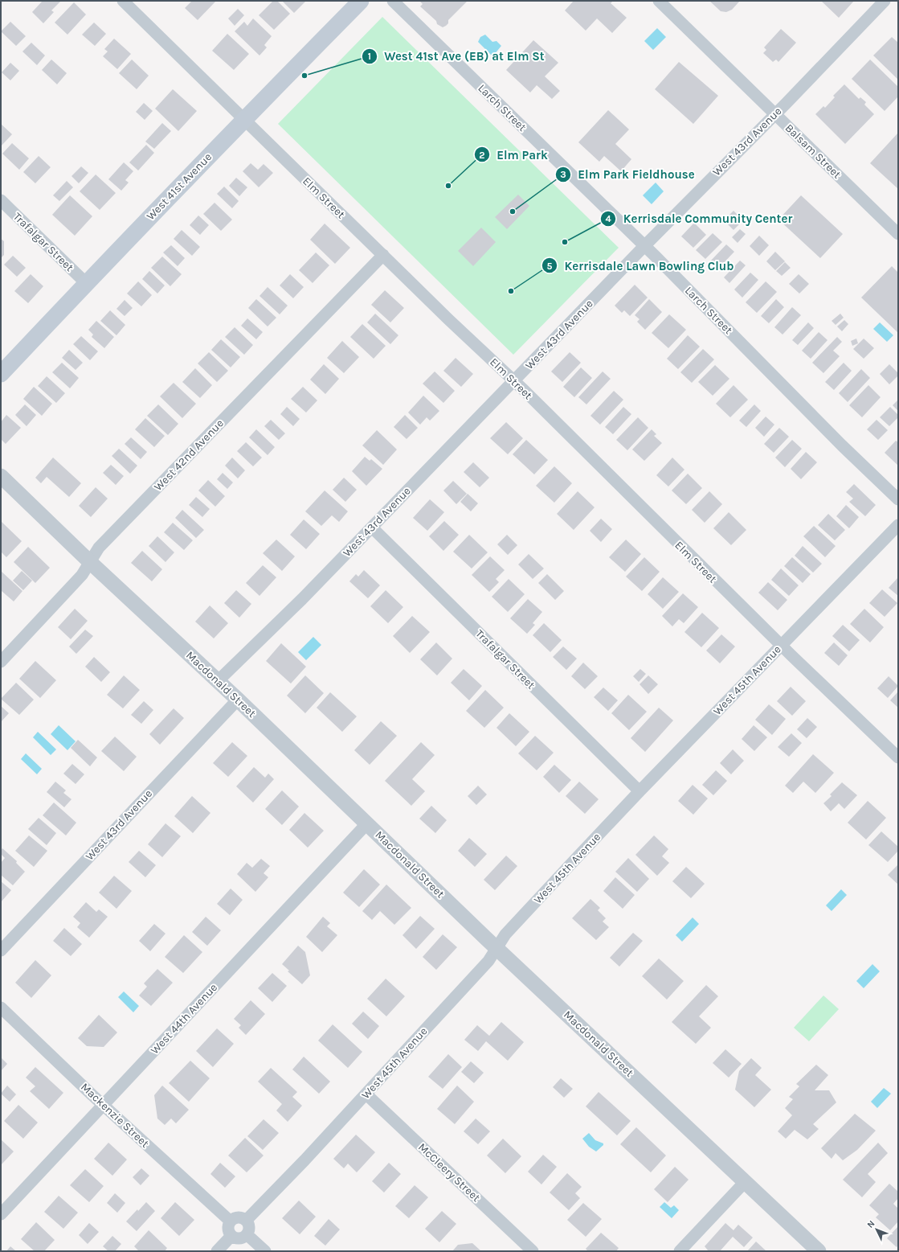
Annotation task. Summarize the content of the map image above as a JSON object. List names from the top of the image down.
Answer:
{
  "streets": {
    "main road": ["West 41st Avenue"],
    "street": [
      "Larch Street",
      "West 43rd Avenue",
      "Balsam Street",
      "Elm Street",
      "Trafalgar Street",
      "West 42nd Avenue",
      "West 45th Avenue",
      "Macdonald Street",
      "West 44th Avenue",
      "Mackenzie Street",
      "McCleery Street"
    ]
  },
  "crossings": [
    ["Larch Street", "West 43rd Avenue"],
    ["West 43rd Avenue", "Balsam Street"],
    ["West 43rd Avenue", "Elm Street"],
    ["West 43rd Avenue", "Trafalgar Street"],
    ["West 43rd Avenue", "Macdonald Street"],
    ["West 41st Avenue", "Elm Street"],
    ["West 41st Avenue", "Trafalgar Street"],
    ["Elm Street", "West 42nd Avenue"],
    ["Elm Street", "West 45th Avenue"],
    ["Trafalgar Street", "West 45th Avenue"],
    ["West 42nd Avenue", "Macdonald Street"],
    ["West 45th Avenue", "Macdonald Street"],
    ["West 45th Avenue", "Mackenzie Street"],
    ["West 45th Avenue", "McCleery Street"],
    ["Macdonald Street", "West 44th Avenue"],
    ["West 44th Avenue", "Mackenzie Street"]
  ],
  "places": [
    "West 41st Ave (EB) at Elm St",
    "Elm Park",
    "Elm Park Fieldhouse",
    "Kerrisdale Community Center",
    "Kerrisdale Lawn Bowling Club"
  ],
  "north": "top left"
}
